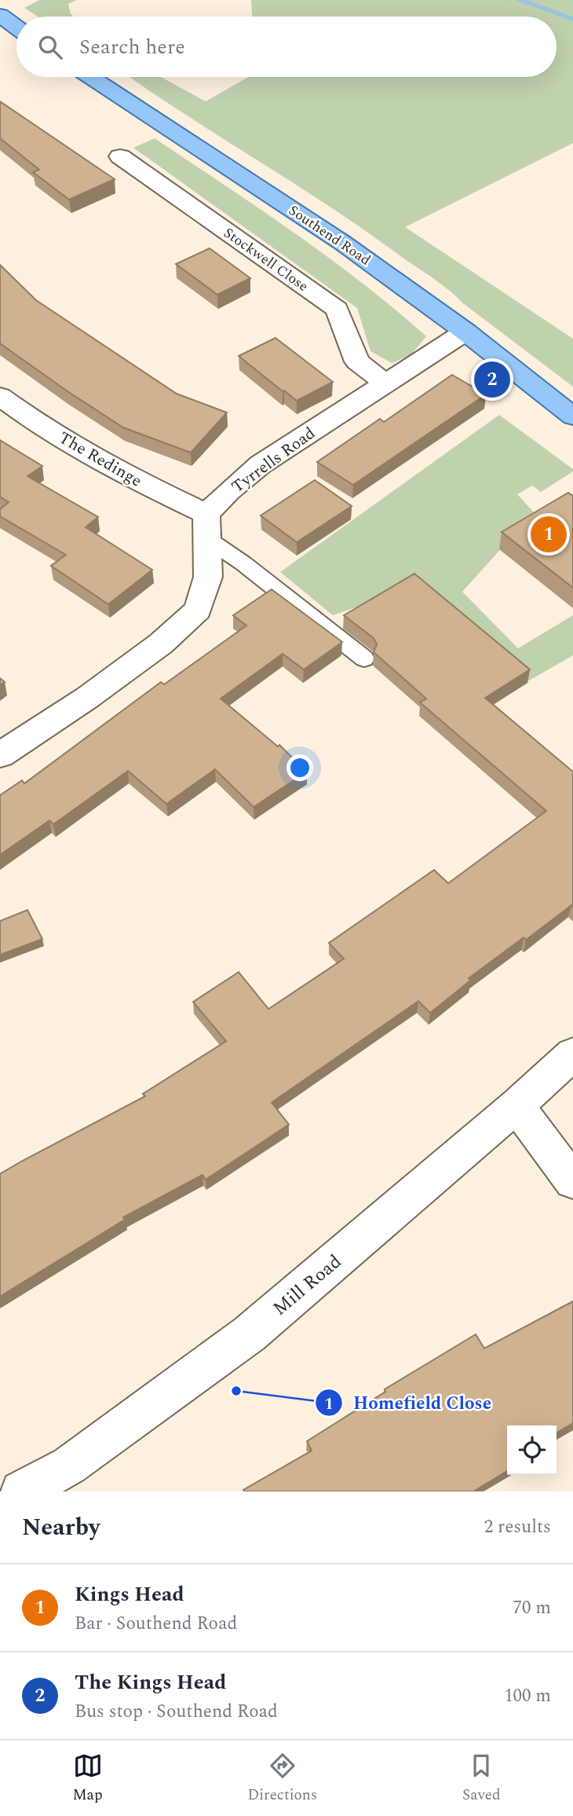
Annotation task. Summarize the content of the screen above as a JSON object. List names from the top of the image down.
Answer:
{
  "streets": {
    "main road": ["Southend Road"],
    "street": [
      "Stockwell Close",
      "The Redinge",
      "Tyrrells Road",
      "Mill Road"
    ]
  },
  "crossings": [
    ["Southend Road", "Tyrrells Road"],
    ["Stockwell Close", "Tyrrells Road"],
    ["The Redinge", "Tyrrells Road"]
  ],
  "places": ["Homefield Close"],
  "page": {
    "search": "Search here",
    "pins": ["2", "1"],
    "heading": ["Nearby", "2 results"],
    "list": [
      {
        "mark": "1",
        "name": "Kings Head",
        "note": "Bar · Southend Road",
        "value": "70 m"
      },
      {
        "mark": "2",
        "name": "The Kings Head",
        "note": "Bus stop · Southend Road",
        "value": "100 m"
      }
    ],
    "nav": ["Map", "Directions", "Saved"]
  }
}
